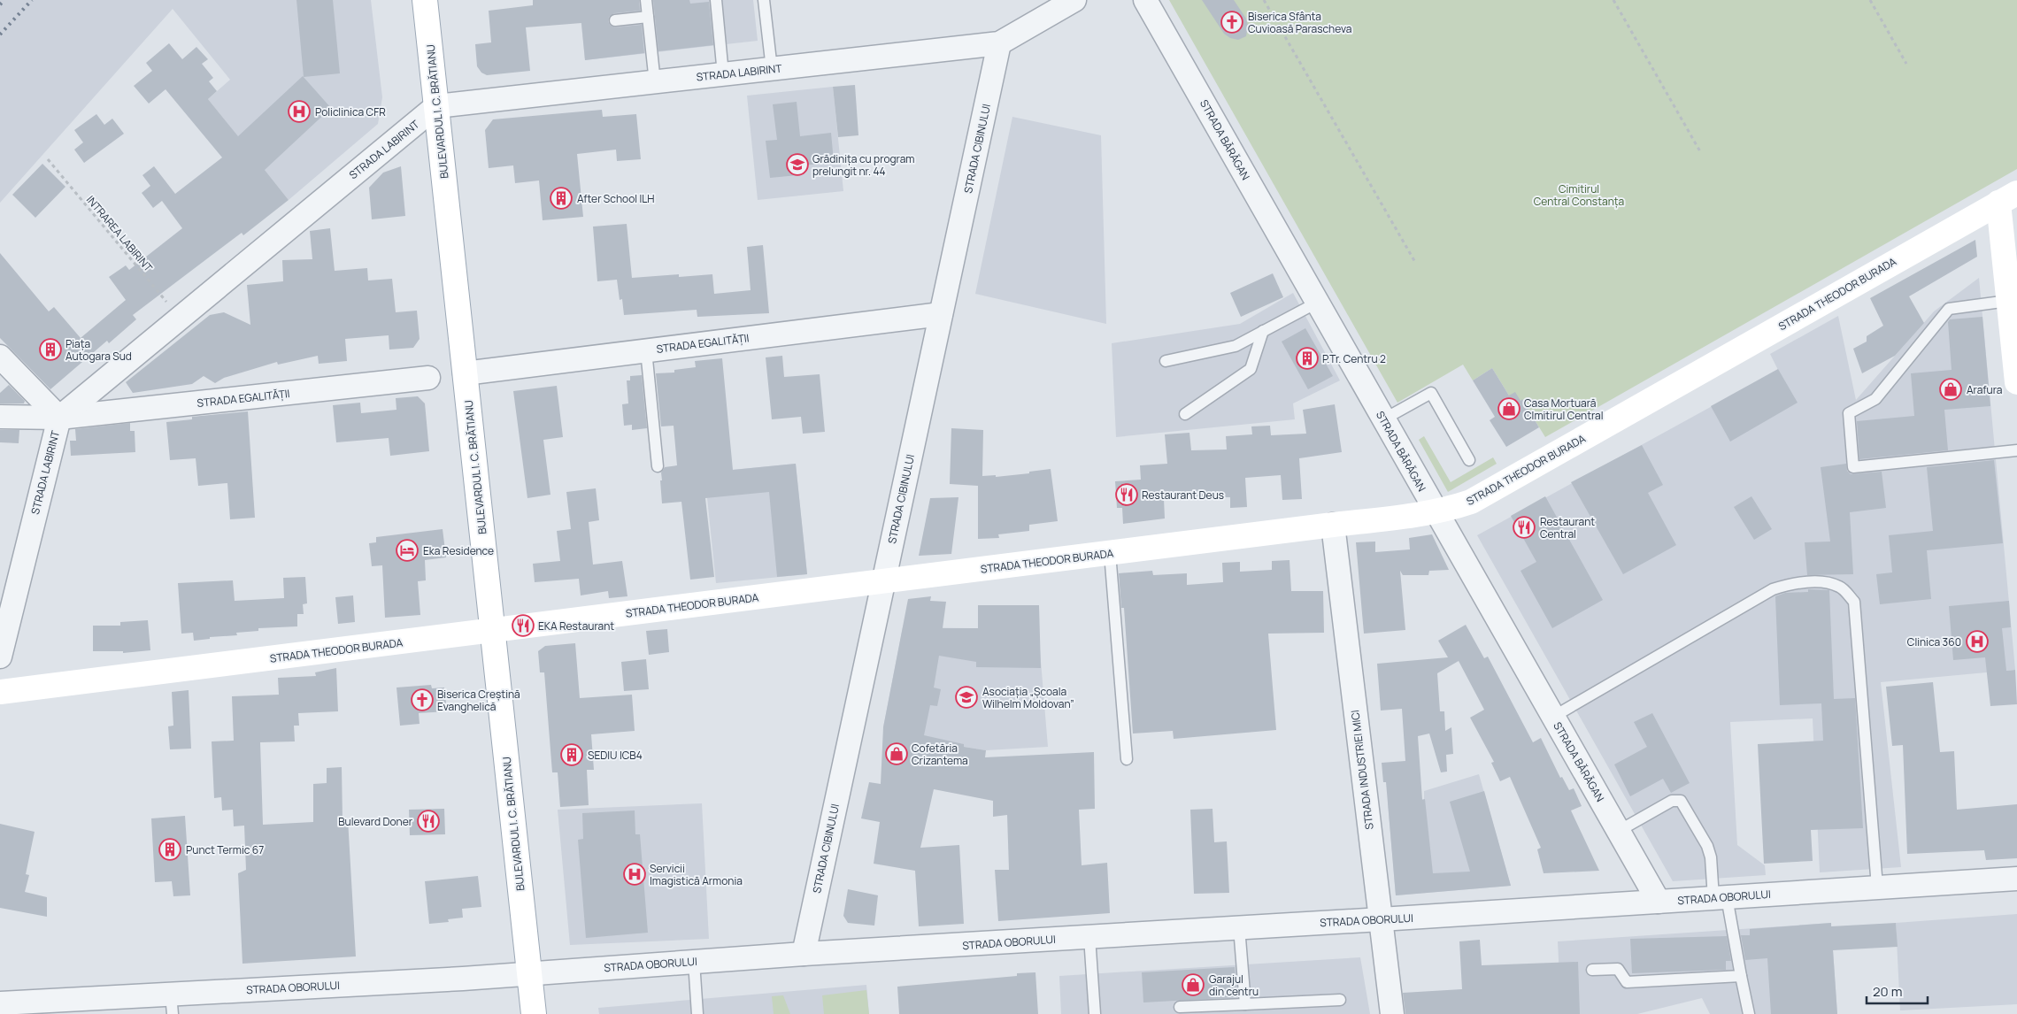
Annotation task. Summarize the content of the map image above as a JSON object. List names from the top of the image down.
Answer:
{
  "streets": {
    "street": [
      "STRADA LABIRINT",
      "BULEVARDUL I. C. BRĂTIANU",
      "STRADA BĂRĂGAN",
      "STRADA CIBINULUI",
      "STRADA THEODOR BURADA",
      "STRADA EGALITĂȚII",
      "STRADA INDUSTRIEI MICI",
      "STRADA OBORULUI"
    ],
    "path": ["INTRAREA LABIRINT"]
  },
  "crossings": [
    ["STRADA LABIRINT", "BULEVARDUL I. C. BRĂTIANU"],
    ["STRADA LABIRINT", "STRADA CIBINULUI"],
    ["STRADA LABIRINT", "INTRAREA LABIRINT"],
    ["STRADA LABIRINT", "STRADA EGALITĂȚII"],
    ["BULEVARDUL I. C. BRĂTIANU", "STRADA THEODOR BURADA"],
    ["BULEVARDUL I. C. BRĂTIANU", "STRADA EGALITĂȚII"],
    ["BULEVARDUL I. C. BRĂTIANU", "STRADA OBORULUI"],
    ["STRADA BĂRĂGAN", "STRADA THEODOR BURADA"],
    ["STRADA BĂRĂGAN", "STRADA OBORULUI"],
    ["STRADA CIBINULUI", "STRADA THEODOR BURADA"],
    ["STRADA CIBINULUI", "STRADA EGALITĂȚII"],
    ["STRADA CIBINULUI", "STRADA OBORULUI"],
    ["STRADA THEODOR BURADA", "STRADA INDUSTRIEI MICI"],
    ["STRADA INDUSTRIEI MICI", "STRADA OBORULUI"]
  ],
  "parks": ["Cimitirul Central Constanța"],
  "places": {
    "church": ["Biserica Sfânta Cuvioasă Parascheva", "Biserica Creștină Evanghelică"],
    "hospital": ["Policlinica CFR", "Clinica 360", "Servicii Imagistică Armonia"],
    "school or university": ["Grădinița cu program prelungit nr. 44", "Asociația „Școala Wilhelm Moldovan”"],
    "building": [
      "After School ILH",
      "Piața Autogara Sud",
      "P.Tr. Centru 2",
      "SEDIU ICB4",
      "Punct Termic 67"
    ],
    "shop": [
      "Arafura",
      "Casa Mortuară CImitirul Central",
      "Cofetăria Crizantema",
      "Garajul din centru"
    ],
    "restaurant": [
      "Restaurant Deus",
      "Restaurant Central",
      "EKA Restaurant",
      "Bulevard Doner"
    ],
    "hotel": ["Eka Residence"]
  },
  "scale_bar": "20 m"
}
